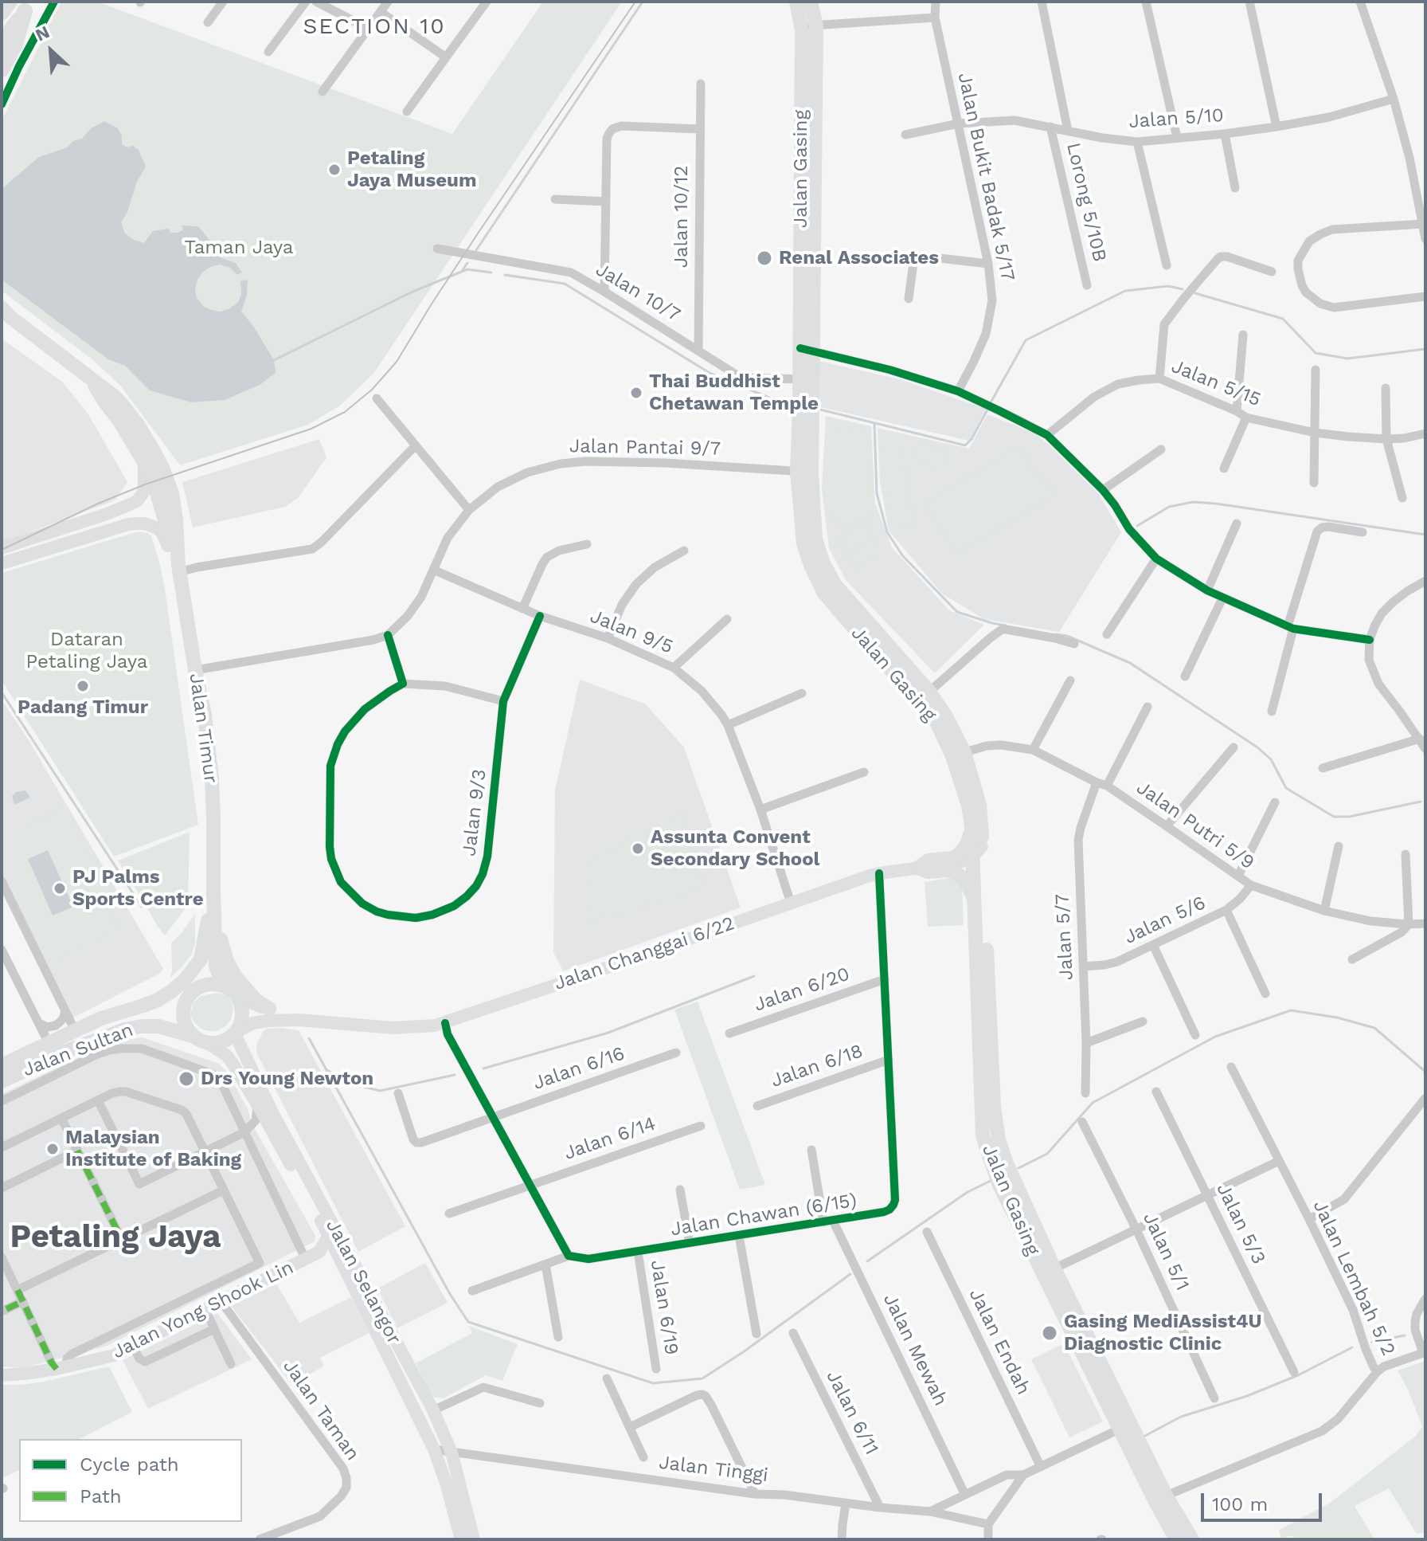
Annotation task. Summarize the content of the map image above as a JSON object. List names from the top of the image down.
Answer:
{
  "streets": {
    "main road": [
      "Jalan Gasing",
      "Jalan Timur",
      "Jalan Changgai 6/22",
      "Jalan Sultan",
      "Jalan Selangor",
      "Jalan Yong Shook Lin"
    ],
    "street": [
      "Jalan 5/10",
      "Jalan Bukit Badak 5/17",
      "Lorong 5/10B",
      "Jalan 10/12",
      "Jalan 10/7",
      "Jalan 5/15",
      "Jalan Pantai 9/7",
      "Jalan 9/5",
      "Jalan 9/3",
      "Jalan Putri 5/9",
      "Jalan 5/6",
      "Jalan 5/7",
      "Jalan 6/20",
      "Jalan 6/18",
      "Jalan 6/16",
      "Jalan 6/14",
      "Jalan Chawan (6/15)",
      "Jalan 5/3",
      "Jalan 5/1",
      "Jalan Lembah 5/2",
      "Jalan 6/19",
      "Jalan Endah",
      "Jalan Mewah",
      "Jalan Taman",
      "Jalan 6/11",
      "Jalan Tinggi"
    ]
  },
  "crossings": [
    ["Jalan 5/10", "Jalan Bukit Badak 5/17"],
    ["Jalan 5/10", "Lorong 5/10B"],
    ["Jalan Gasing", "Jalan 10/7"],
    ["Jalan Gasing", "Jalan Pantai 9/7"],
    ["Jalan Gasing", "Jalan Putri 5/9"],
    ["Jalan Gasing", "Jalan Changgai 6/22"],
    ["Jalan Gasing", "Jalan Lembah 5/2"],
    ["Jalan 10/12", "Jalan 10/7"],
    ["Jalan Pantai 9/7", "Jalan 9/5"],
    ["Jalan 9/5", "Jalan 9/3"],
    ["Jalan 9/5", "Jalan Changgai 6/22"],
    ["Jalan Timur", "Jalan Changgai 6/22"],
    ["Jalan Timur", "Jalan Sultan"],
    ["Jalan Timur", "Jalan Selangor"],
    ["Jalan Putri 5/9", "Jalan 5/6"],
    ["Jalan Putri 5/9", "Jalan 5/7"],
    ["Jalan 5/6", "Jalan 5/7"],
    ["Jalan Changgai 6/22", "Jalan Sultan"],
    ["Jalan Changgai 6/22", "Jalan Chawan (6/15)"],
    ["Jalan Changgai 6/22", "Jalan Selangor"],
    ["Jalan 6/20", "Jalan Chawan (6/15)"],
    ["Jalan Sultan", "Jalan Selangor"],
    ["Jalan 6/18", "Jalan Chawan (6/15)"],
    ["Jalan Chawan (6/15)", "Jalan 6/19"],
    ["Jalan Chawan (6/15)", "Jalan Mewah"],
    ["Jalan Selangor", "Jalan Yong Shook Lin"],
    ["Jalan Selangor", "Jalan Tinggi"],
    ["Jalan Yong Shook Lin", "Jalan Taman"],
    ["Jalan 6/11", "Jalan Tinggi"]
  ],
  "districts": ["SECTION 10", "Petaling Jaya"],
  "parks": ["Taman Jaya", "Dataran Petaling Jaya"],
  "places": [
    "Petaling Jaya Museum",
    "Renal Associates",
    "Thai Buddhist Chetawan Temple",
    "Padang Timur",
    "Assunta Convent Secondary School",
    "PJ Palms Sports Centre",
    "Drs Young Newton",
    "Malaysian Institute of Baking",
    "Gasing MediAssist4U Diagnostic Clinic"
  ],
  "legend": ["Cycle path", "Path"],
  "scale_bar": "100 m",
  "north": "top left"
}
